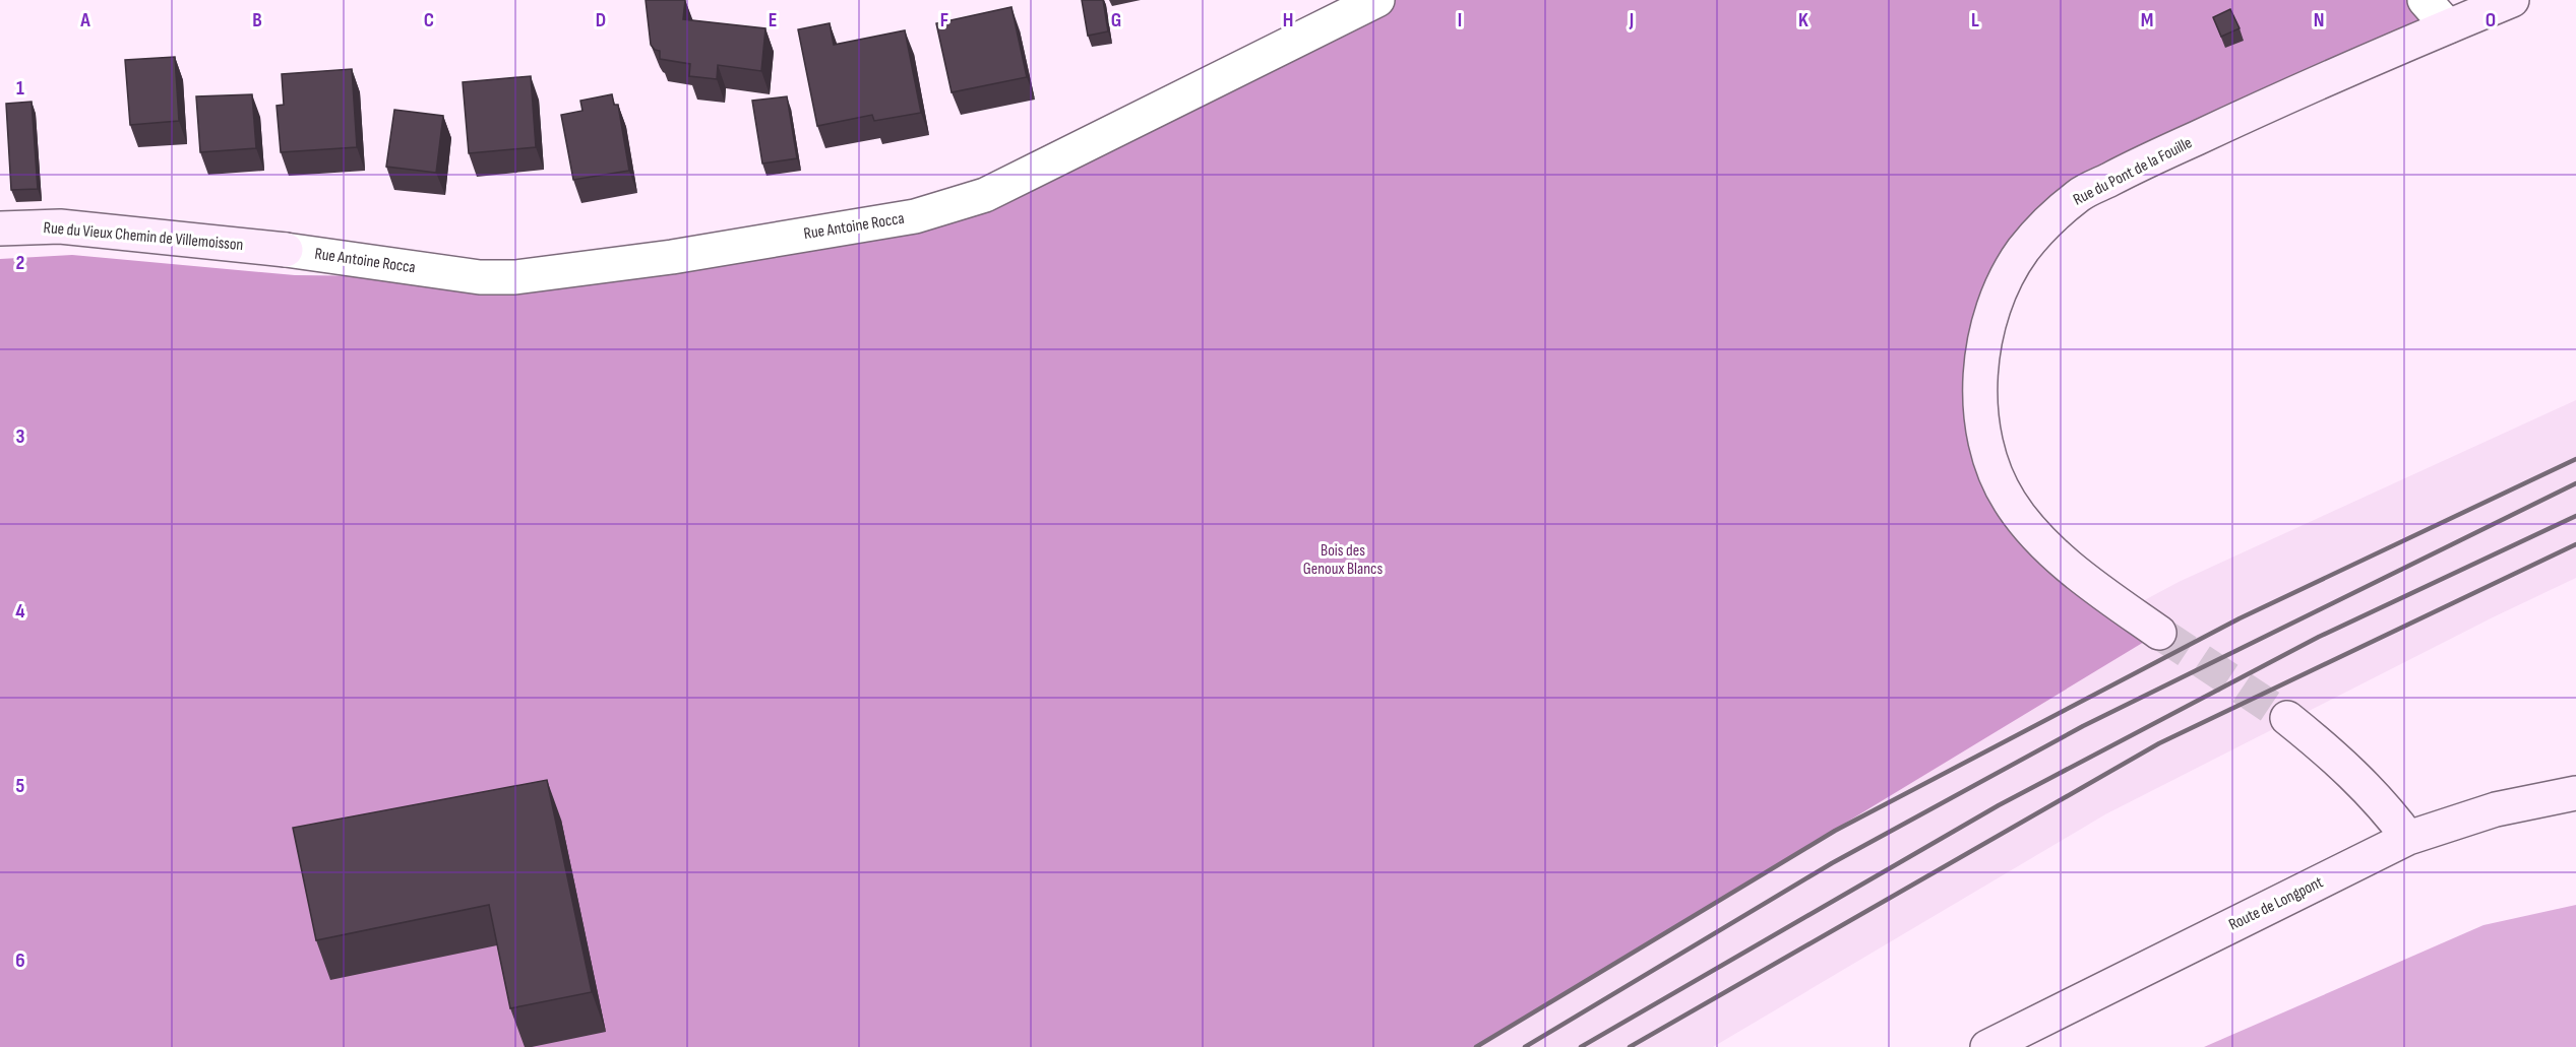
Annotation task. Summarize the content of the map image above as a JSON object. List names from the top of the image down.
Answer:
{
  "streets": {
    "street": [
      "Rue du Pont de la Fouille",
      "Rue Antoine Rocca",
      "Rue du Vieux Chemin de Villemoisson",
      "Route de Longpont"
    ]
  },
  "crossings": [
    ["Rue Antoine Rocca", "Rue du Vieux Chemin de Villemoisson"]
  ],
  "parks": ["Bois des Genoux Blancs"],
  "grid": {
    "columns": [
      "A",
      "B",
      "C",
      "D",
      "E",
      "F",
      "G",
      "H",
      "I",
      "J",
      "K",
      "L",
      "M",
      "N",
      "O"
    ],
    "rows": [
      "1",
      "2",
      "3",
      "4",
      "5",
      "6"
    ]
  }
}
